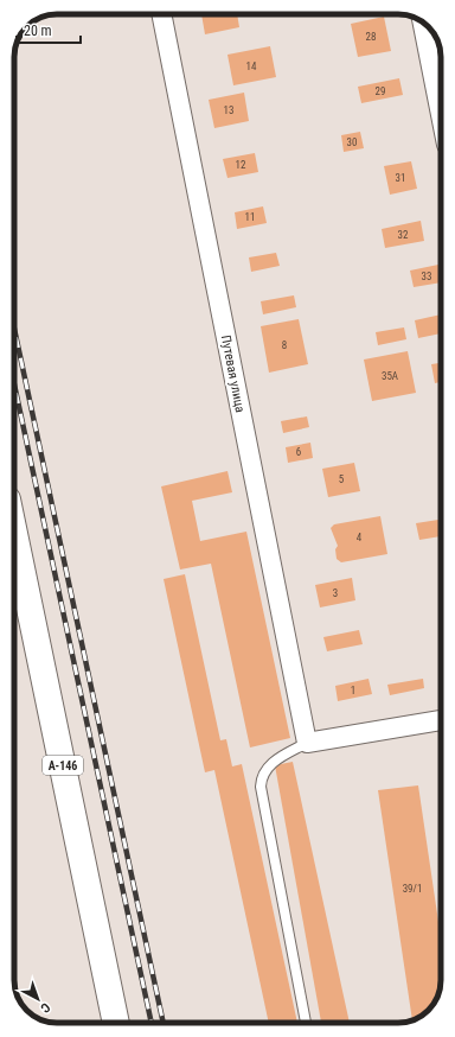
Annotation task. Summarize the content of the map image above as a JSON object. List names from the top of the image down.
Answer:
{
  "streets": {
    "main road": ["А-146"],
    "street": ["Путевая улица"]
  },
  "house_numbers": [
    "28",
    "14",
    "29",
    "13",
    "30",
    "12",
    "31",
    "11",
    "32",
    "33",
    "8",
    "35А",
    "6",
    "5",
    "4",
    "3",
    "1",
    "39/1"
  ],
  "scale_bar": "20 m",
  "north": "bottom right"
}
